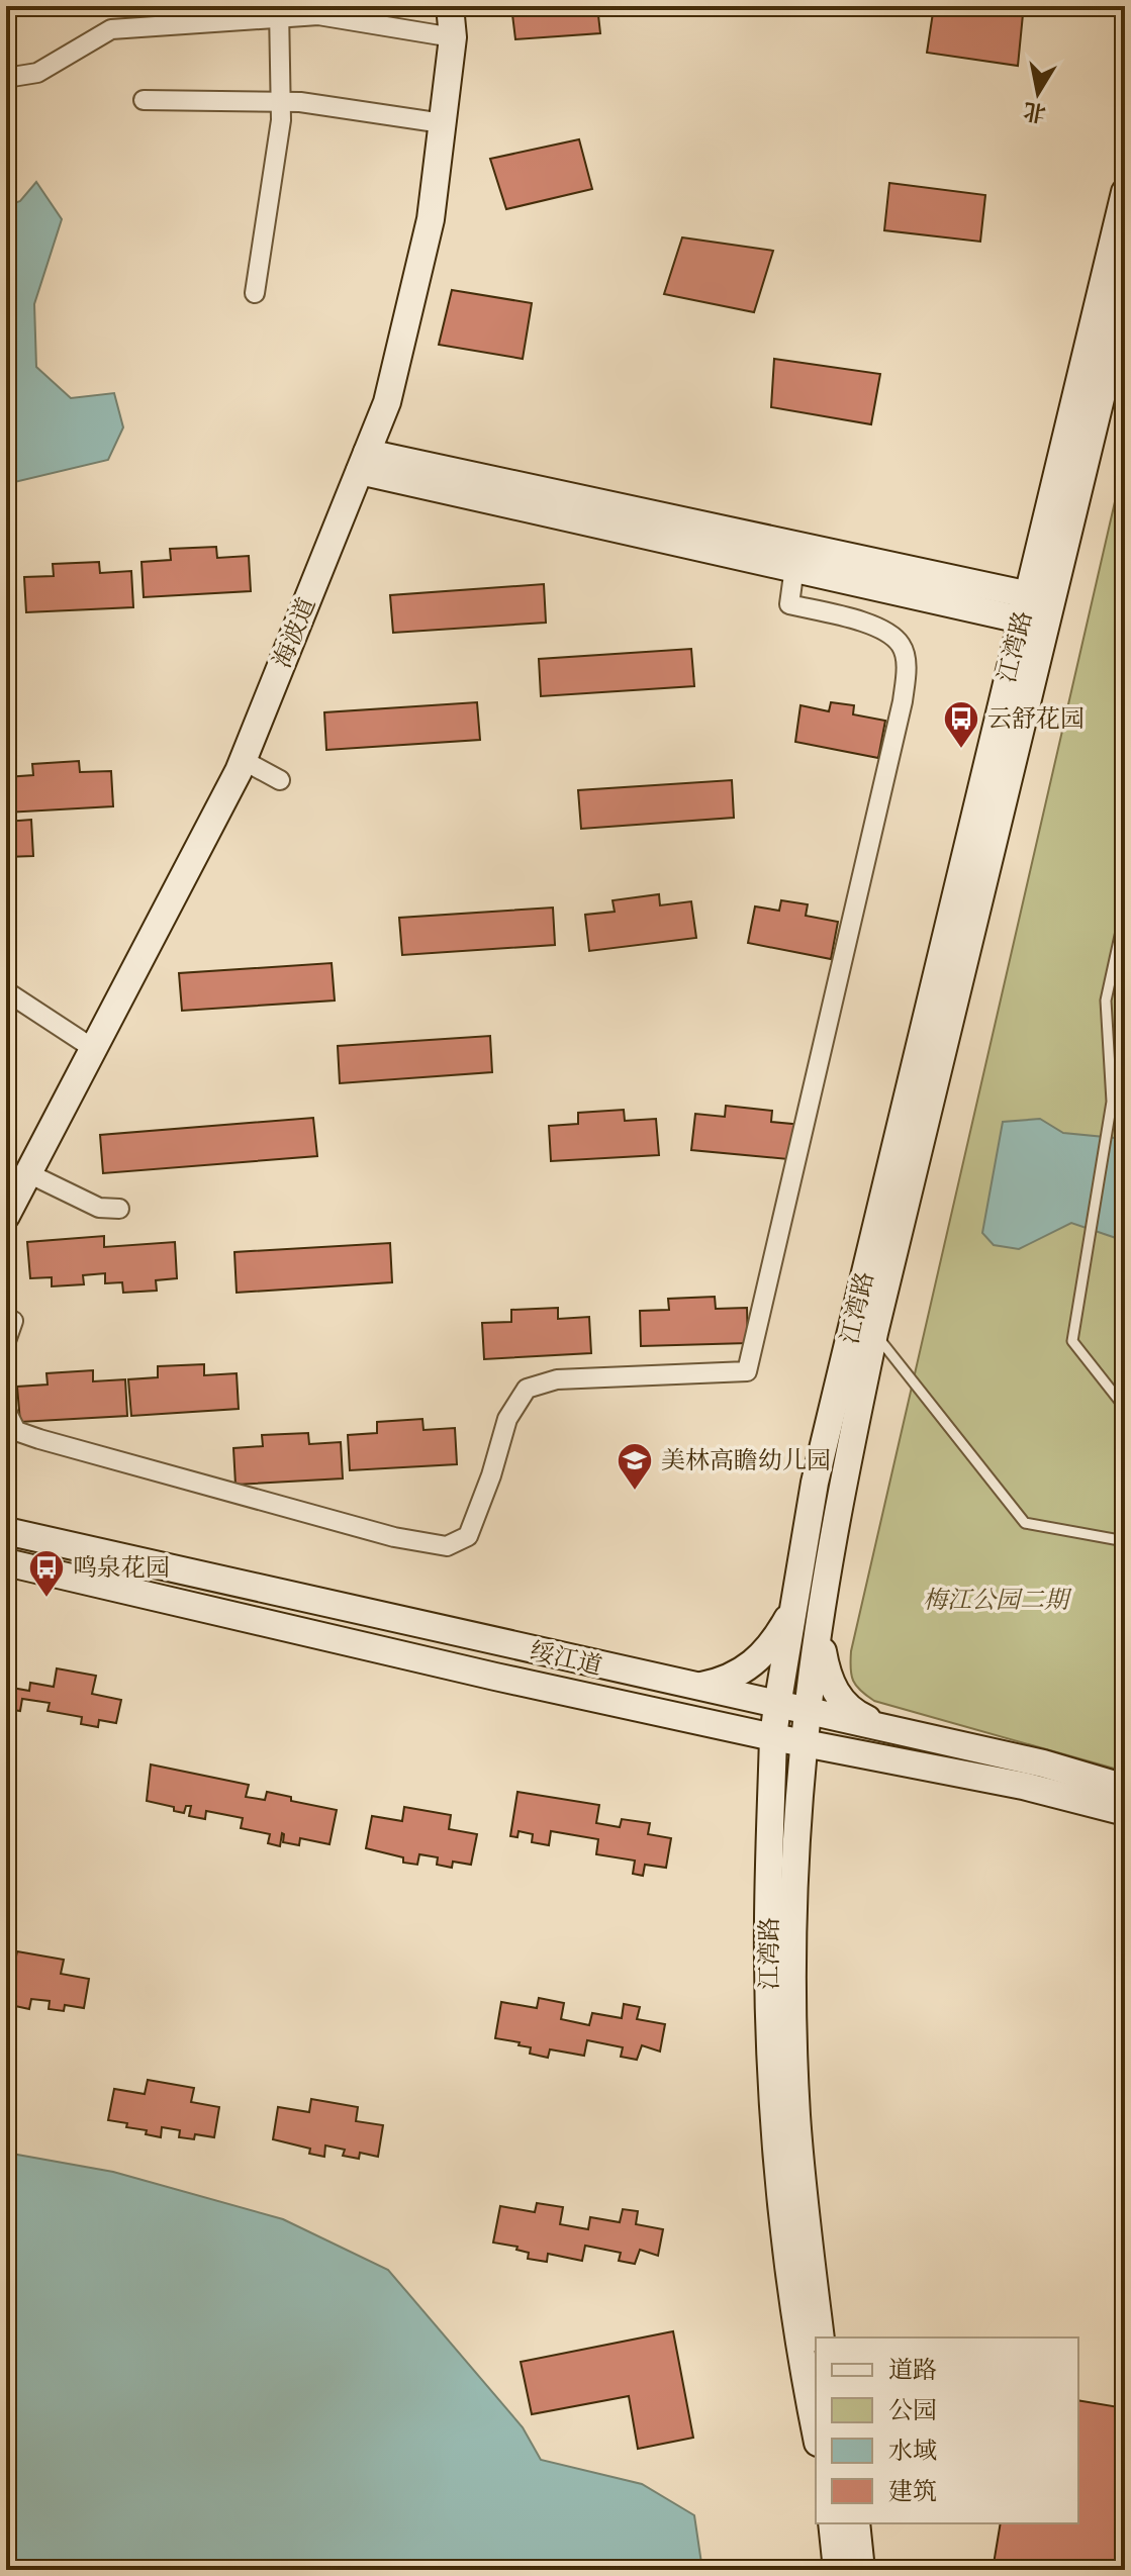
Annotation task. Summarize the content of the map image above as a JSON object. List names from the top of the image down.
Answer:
{
  "streets": {
    "main road": ["海波道", "江湾路", "绥江道"]
  },
  "crossings": [
    ["江湾路", "绥江道"]
  ],
  "parks": ["梅江公园二期"],
  "places": {
    "bus stop": ["云舒花园", "鸣泉花园"],
    "school or university": ["美林高瞻幼儿园"]
  },
  "legend": [
    "道路",
    "公园",
    "水域",
    "建筑"
  ],
  "north": "bottom"
}
